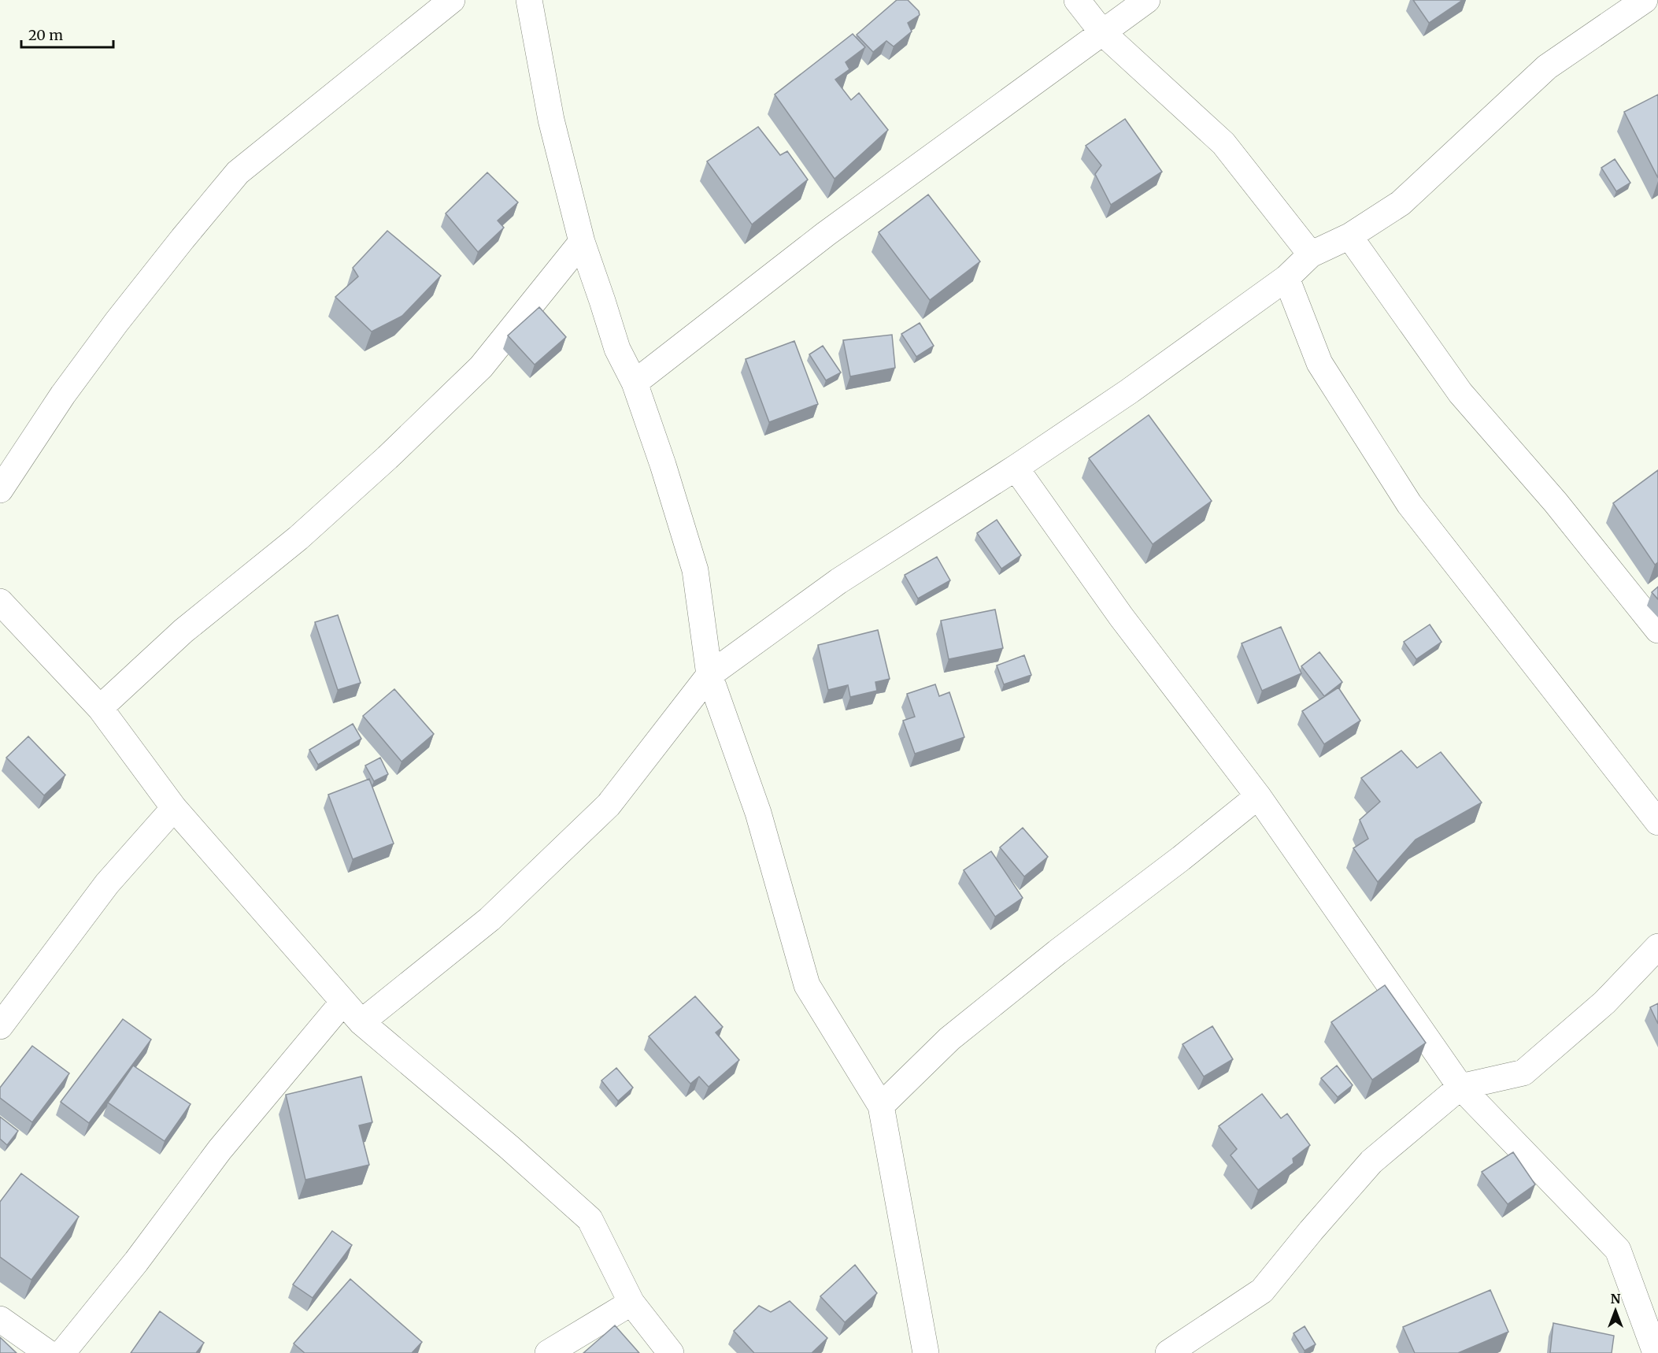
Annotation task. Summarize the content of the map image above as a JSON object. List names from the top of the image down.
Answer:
{
  "scale_bar": "20 m",
  "north": "top"
}
